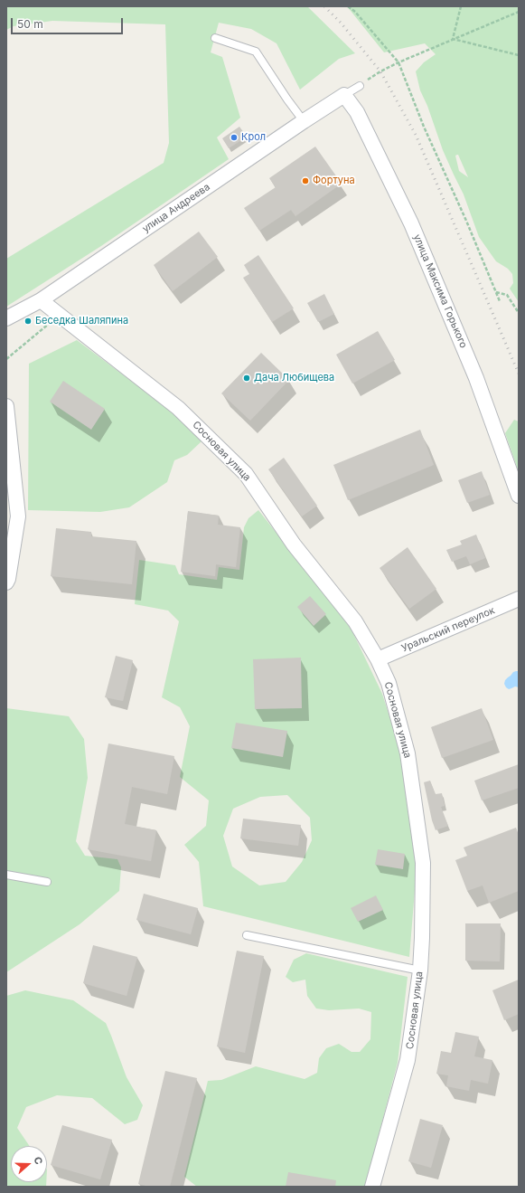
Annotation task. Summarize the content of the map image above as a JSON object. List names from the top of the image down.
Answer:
{
  "streets": {
    "street": [
      "улица Андреева",
      "улица Максима Горького",
      "Сосновая улица",
      "Уральский переулок"
    ]
  },
  "crossings": [
    ["улица Андреева", "улица Максима Горького"],
    ["улица Андреева", "Сосновая улица"],
    ["Сосновая улица", "Уральский переулок"]
  ],
  "places": [
    "Крол",
    "Фортуна",
    "Беседка Шаляпина",
    "Дача Любищева"
  ],
  "scale_bar": "50 m",
  "north": "right"
}
